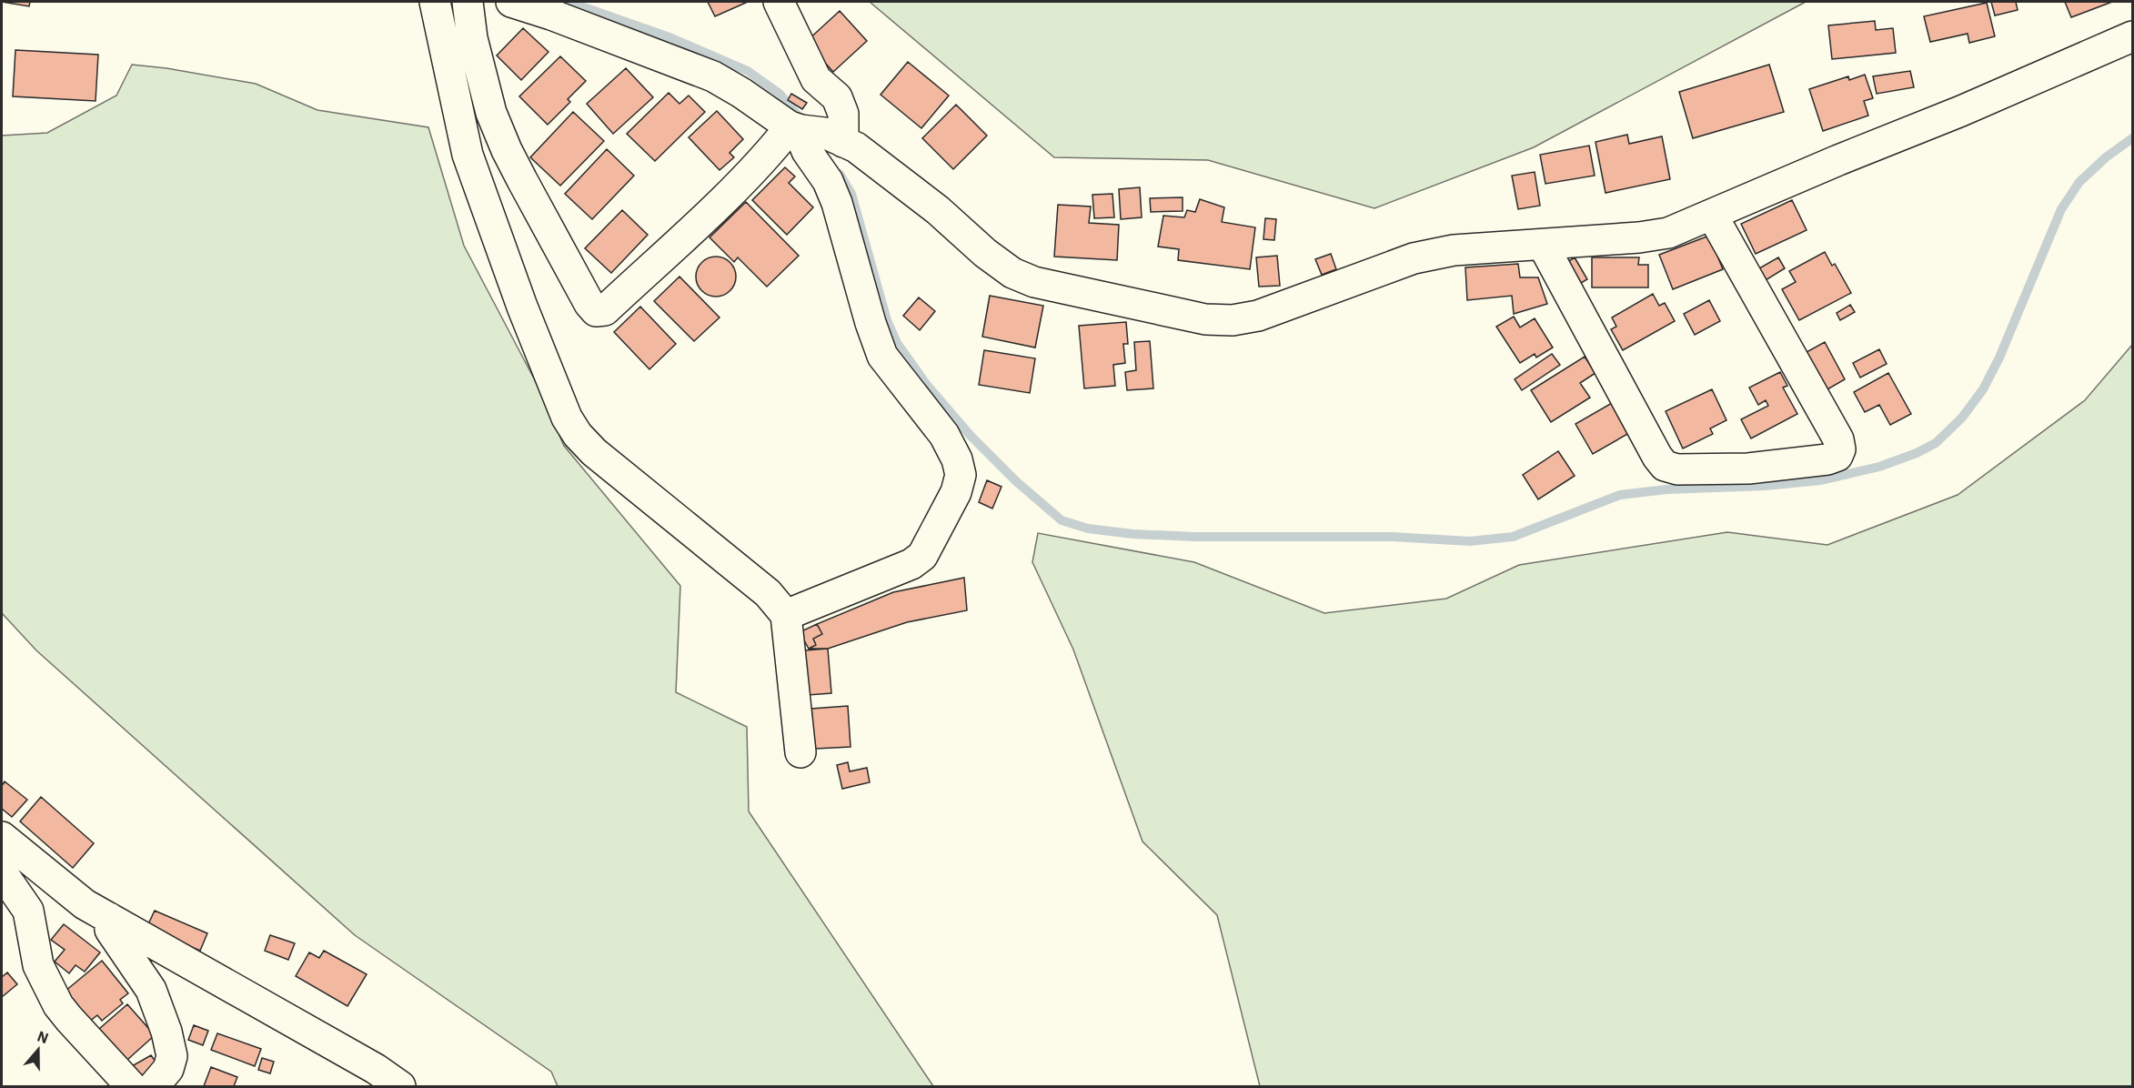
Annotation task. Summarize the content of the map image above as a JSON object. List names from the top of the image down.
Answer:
{
  "north": "top"
}
